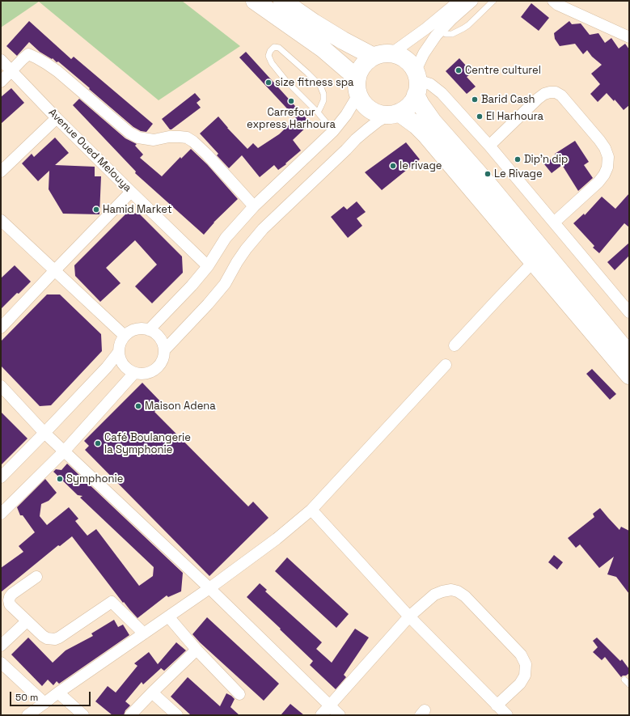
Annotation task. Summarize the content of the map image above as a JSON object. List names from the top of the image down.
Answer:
{
  "streets": {
    "street": ["Avenue Oued Melouya"]
  },
  "places": [
    "Centre culturel",
    "size fitness spa",
    "Barid Cash",
    "Carrefour express Harhoura",
    "El Harhoura",
    "Dip'n dip",
    "le rivage",
    "Le Rivage",
    "Hamid Market",
    "Maison Adena",
    "Café Boulangerie la Symphonie",
    "Symphonie"
  ],
  "scale_bar": "50 m"
}
